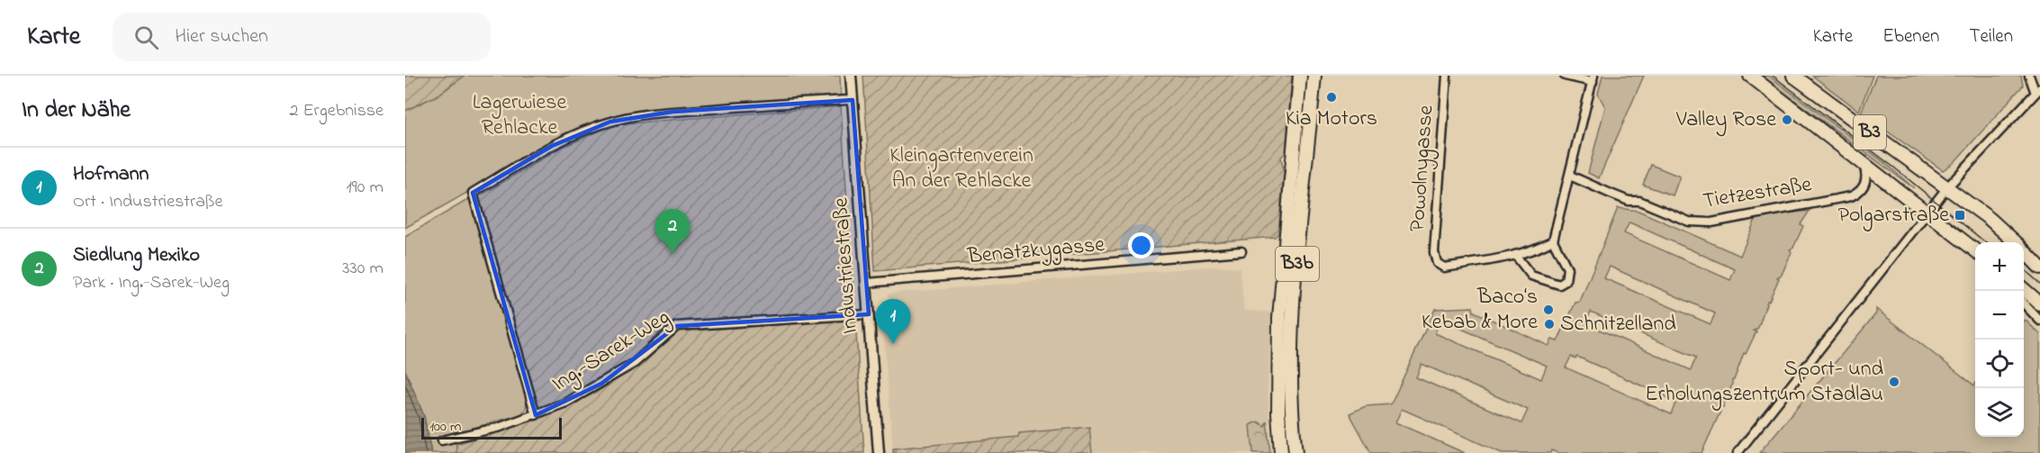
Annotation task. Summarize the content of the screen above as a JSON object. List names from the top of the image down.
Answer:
{
  "streets": {
    "main road": ["B3", "B3b"],
    "street": [
      "Powolnygasse",
      "Tietzestraße",
      "Benatzkygasse",
      "Industriestraße",
      "Ing.-Sarek-Weg"
    ]
  },
  "crossings": [
    ["B3", "Tietzestraße"],
    ["Benatzkygasse", "Industriestraße"],
    ["Industriestraße", "Ing.-Sarek-Weg"]
  ],
  "parks": ["Lagerwiese Rehlacke", "Kleingartenverein An der Rehlacke"],
  "places": {
    "other": [
      "Kia Motors",
      "Valley Rose",
      "Baco‘s Kebab & More",
      "Schnitzelland",
      "Sport- und Erholungszentrum Stadlau"
    ],
    "transit": ["Polgarstraße"]
  },
  "scale_bar": "100 m",
  "page": {
    "header": "Karte",
    "search": "Hier suchen",
    "nav": ["Karte", "Ebenen", "Teilen"],
    "heading": ["In der Nähe", "2 Ergebnisse"],
    "list": [
      {
        "mark": "1",
        "name": "Hofmann",
        "note": "Ort · Industriestraße",
        "value": "190 m"
      },
      {
        "mark": "2",
        "name": "Siedlung Mexiko",
        "note": "Park · Ing.-Sarek-Weg",
        "value": "330 m"
      }
    ],
    "pins": ["2", "1"],
    "map_buttons": ["+", "−"],
    "scale": "100 m"
  }
}
